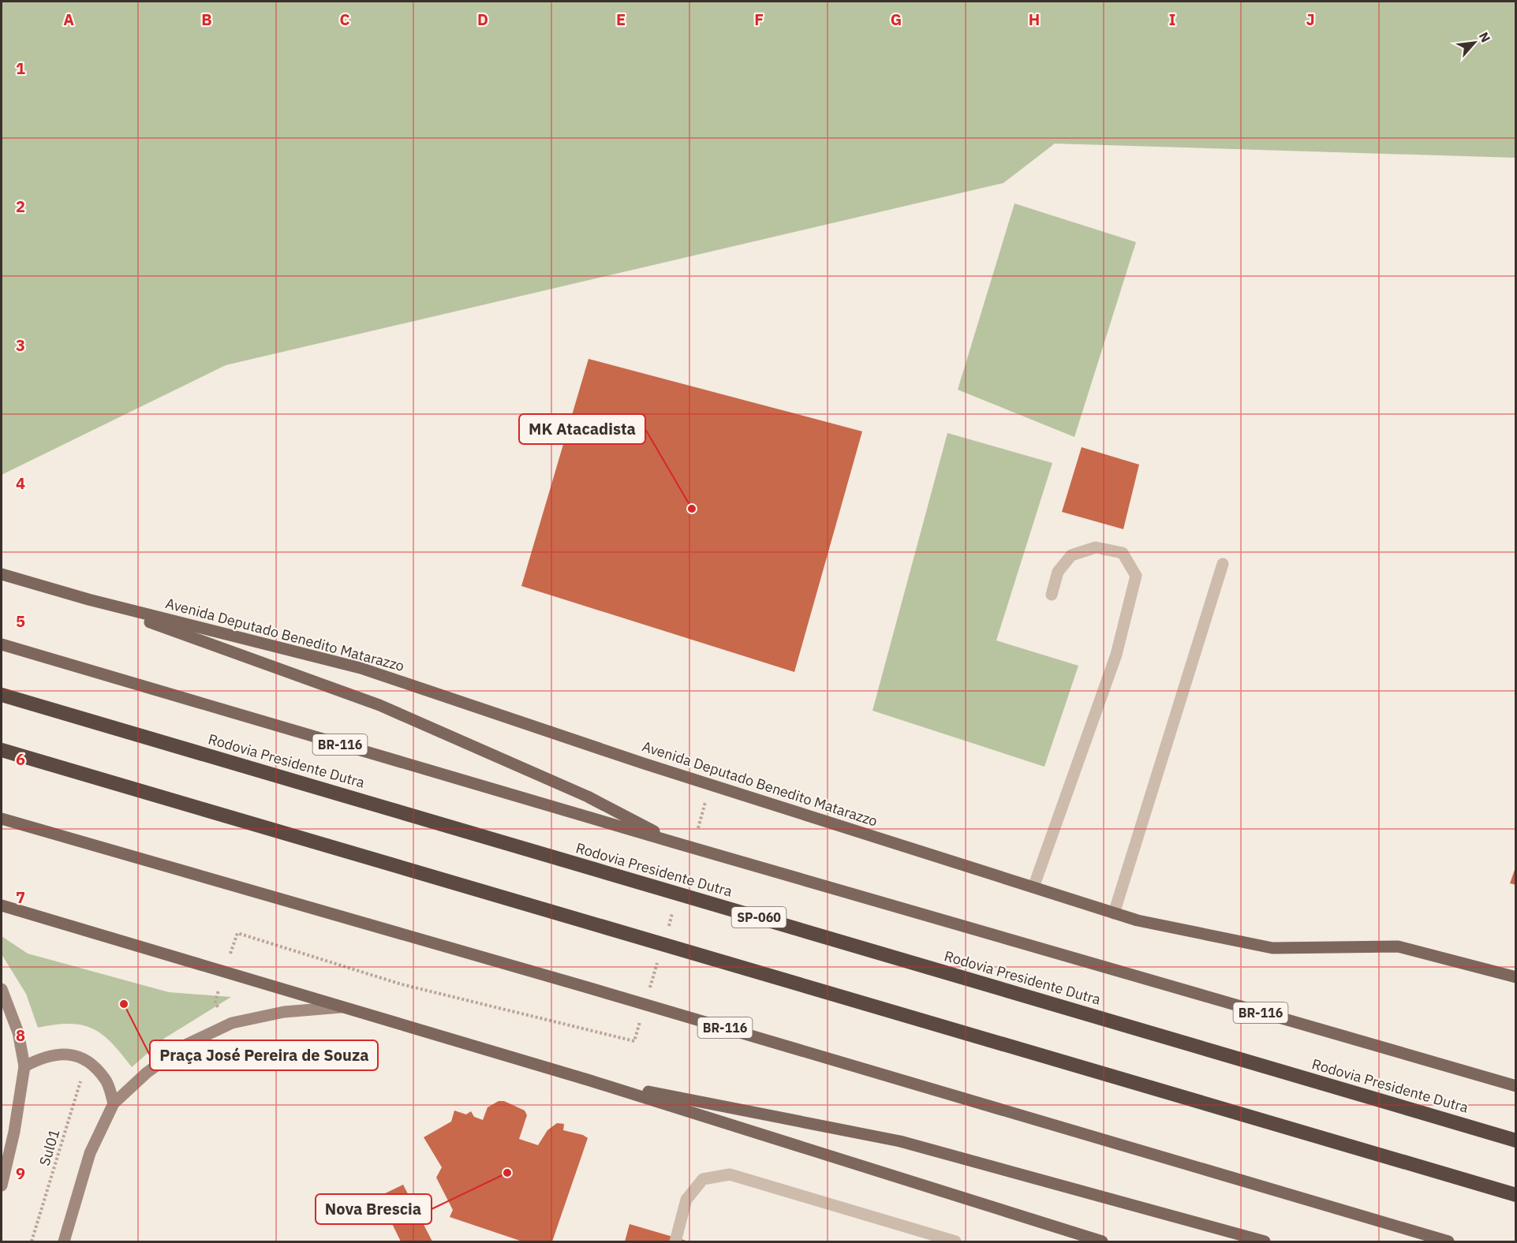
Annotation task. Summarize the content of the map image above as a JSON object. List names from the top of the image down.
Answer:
{
  "streets": {
    "highway": ["Rodovia Presidente Dutra", "SP-060"],
    "main road": ["Avenida Deputado Benedito Matarazzo", "BR-116"],
    "path": ["Sul01"]
  },
  "places": ["MK Atacadista", "Praça José Pereira de Souza", "Nova Brescia"],
  "north": "top right",
  "grid": {
    "columns": [
      "A",
      "B",
      "C",
      "D",
      "E",
      "F",
      "G",
      "H",
      "I",
      "J"
    ],
    "rows": [
      "1",
      "2",
      "3",
      "4",
      "5",
      "6",
      "7",
      "8",
      "9"
    ]
  }
}
